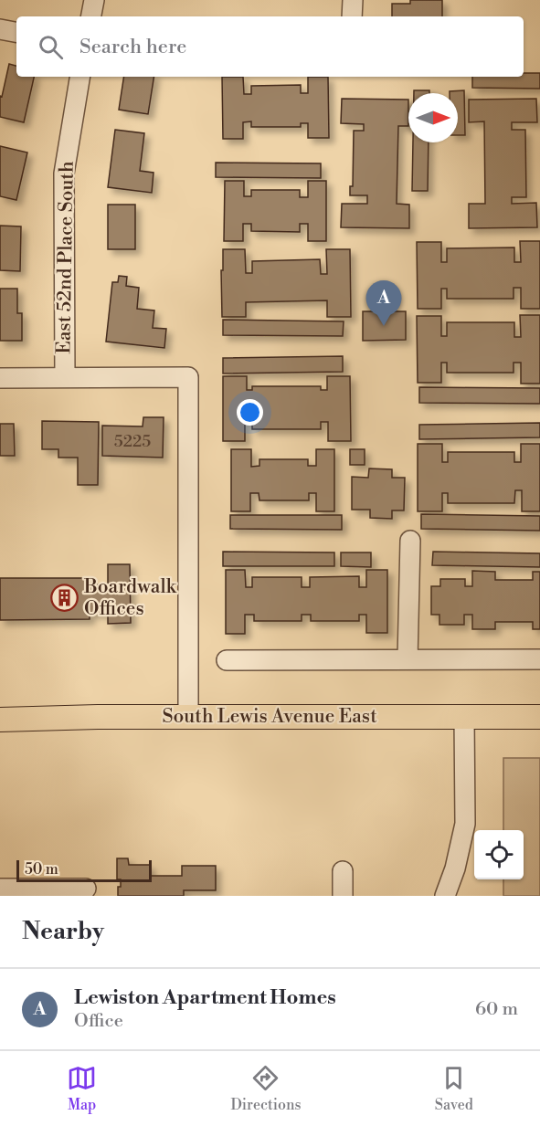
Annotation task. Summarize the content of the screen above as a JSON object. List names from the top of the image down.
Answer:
{
  "streets": {
    "main road": ["South Lewis Avenue East"],
    "street": ["East 52nd Place South"]
  },
  "places": {
    "building": ["Boardwalk Offices"]
  },
  "house_numbers": ["5225"],
  "scale_bar": "50 m",
  "north": "right",
  "page": {
    "search": "Search here",
    "pins": "A",
    "scale": "50 m",
    "heading": "Nearby",
    "list": [
      {
        "mark": "A",
        "name": "Lewiston Apartment Homes",
        "note": "Office",
        "value": "60 m"
      }
    ],
    "nav": ["Map", "Directions", "Saved"]
  }
}
